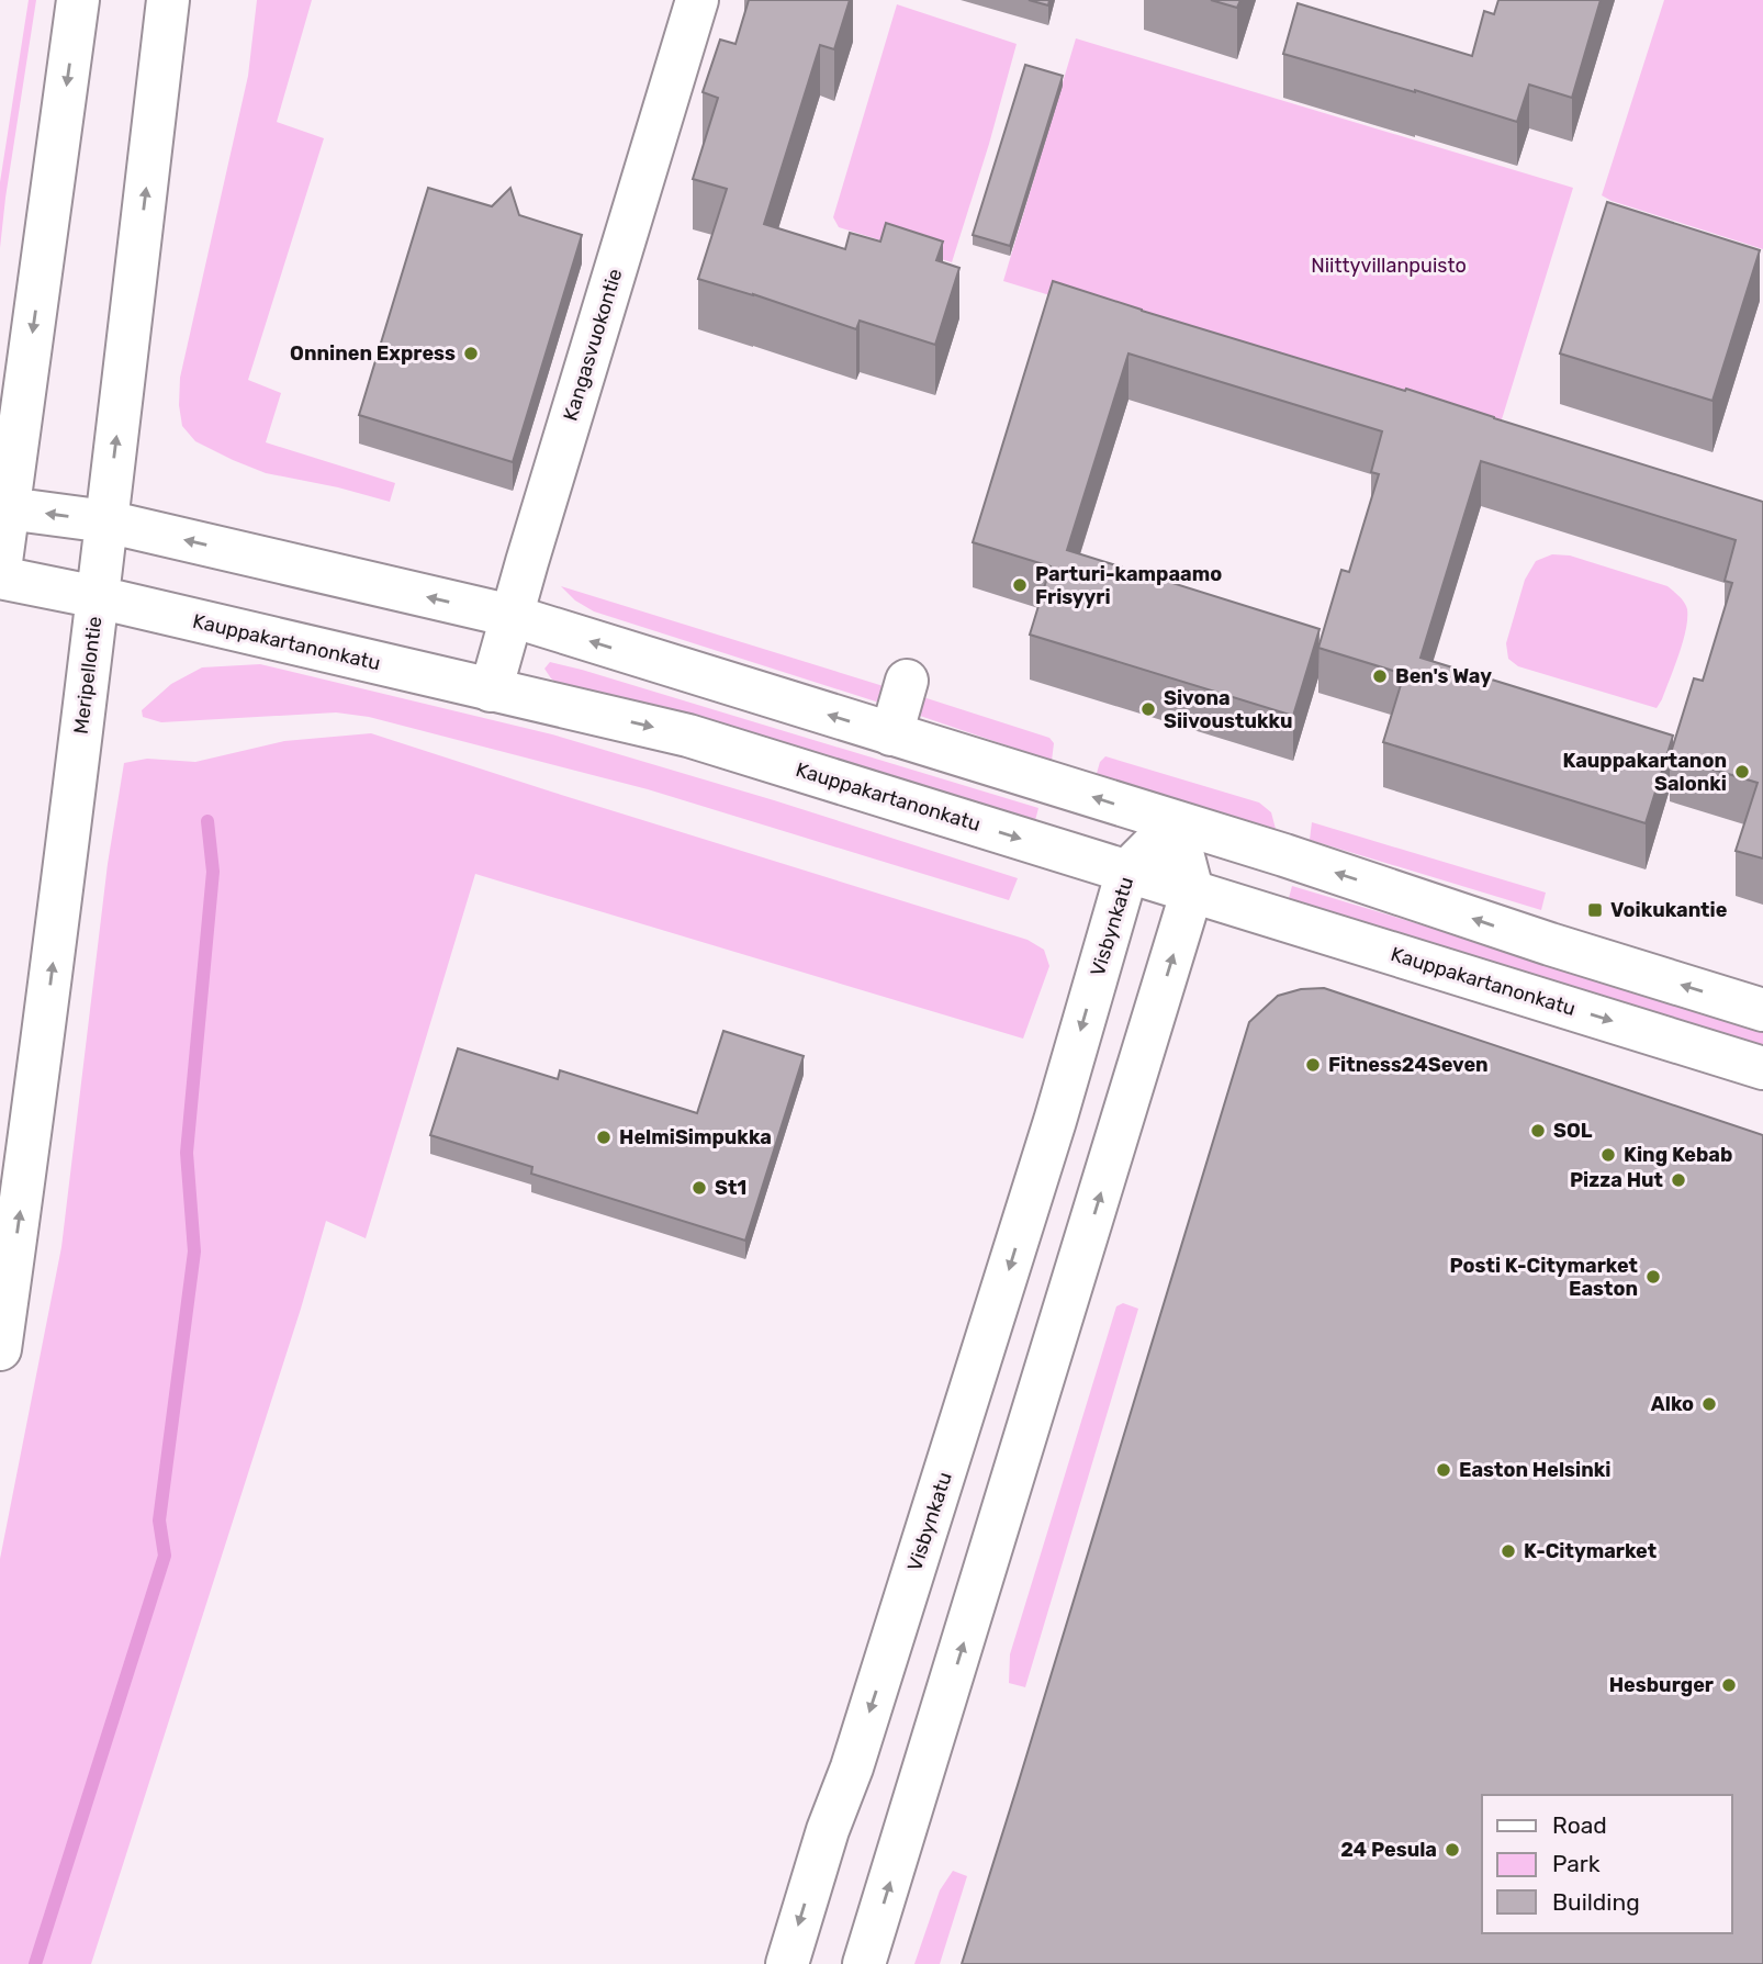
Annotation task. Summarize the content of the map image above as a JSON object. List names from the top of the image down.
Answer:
{
  "streets": {
    "main road": [
      "Kangasvuokontie",
      "Kauppakartanonkatu",
      "Meripellontie",
      "Visbynkatu"
    ]
  },
  "crossings": [
    ["Kangasvuokontie", "Kauppakartanonkatu"],
    ["Kauppakartanonkatu", "Meripellontie"],
    ["Kauppakartanonkatu", "Visbynkatu"]
  ],
  "parks": ["Niittyvillanpuisto"],
  "places": {
    "other": [
      "Onninen Express",
      "Parturi-kampaamo Frisyyri",
      "Ben's Way",
      "Sivona Siivoustukku",
      "Kauppakartanon Salonki",
      "Fitness24Seven",
      "SOL",
      "HelmiSimpukka",
      "King Kebab",
      "Pizza Hut",
      "St1",
      "Posti K-Citymarket Easton",
      "Alko",
      "Easton Helsinki",
      "K-Citymarket",
      "Hesburger",
      "24 Pesula"
    ],
    "transit": ["Voikukantie"]
  },
  "legend": ["Road", "Park", "Building"]
}
